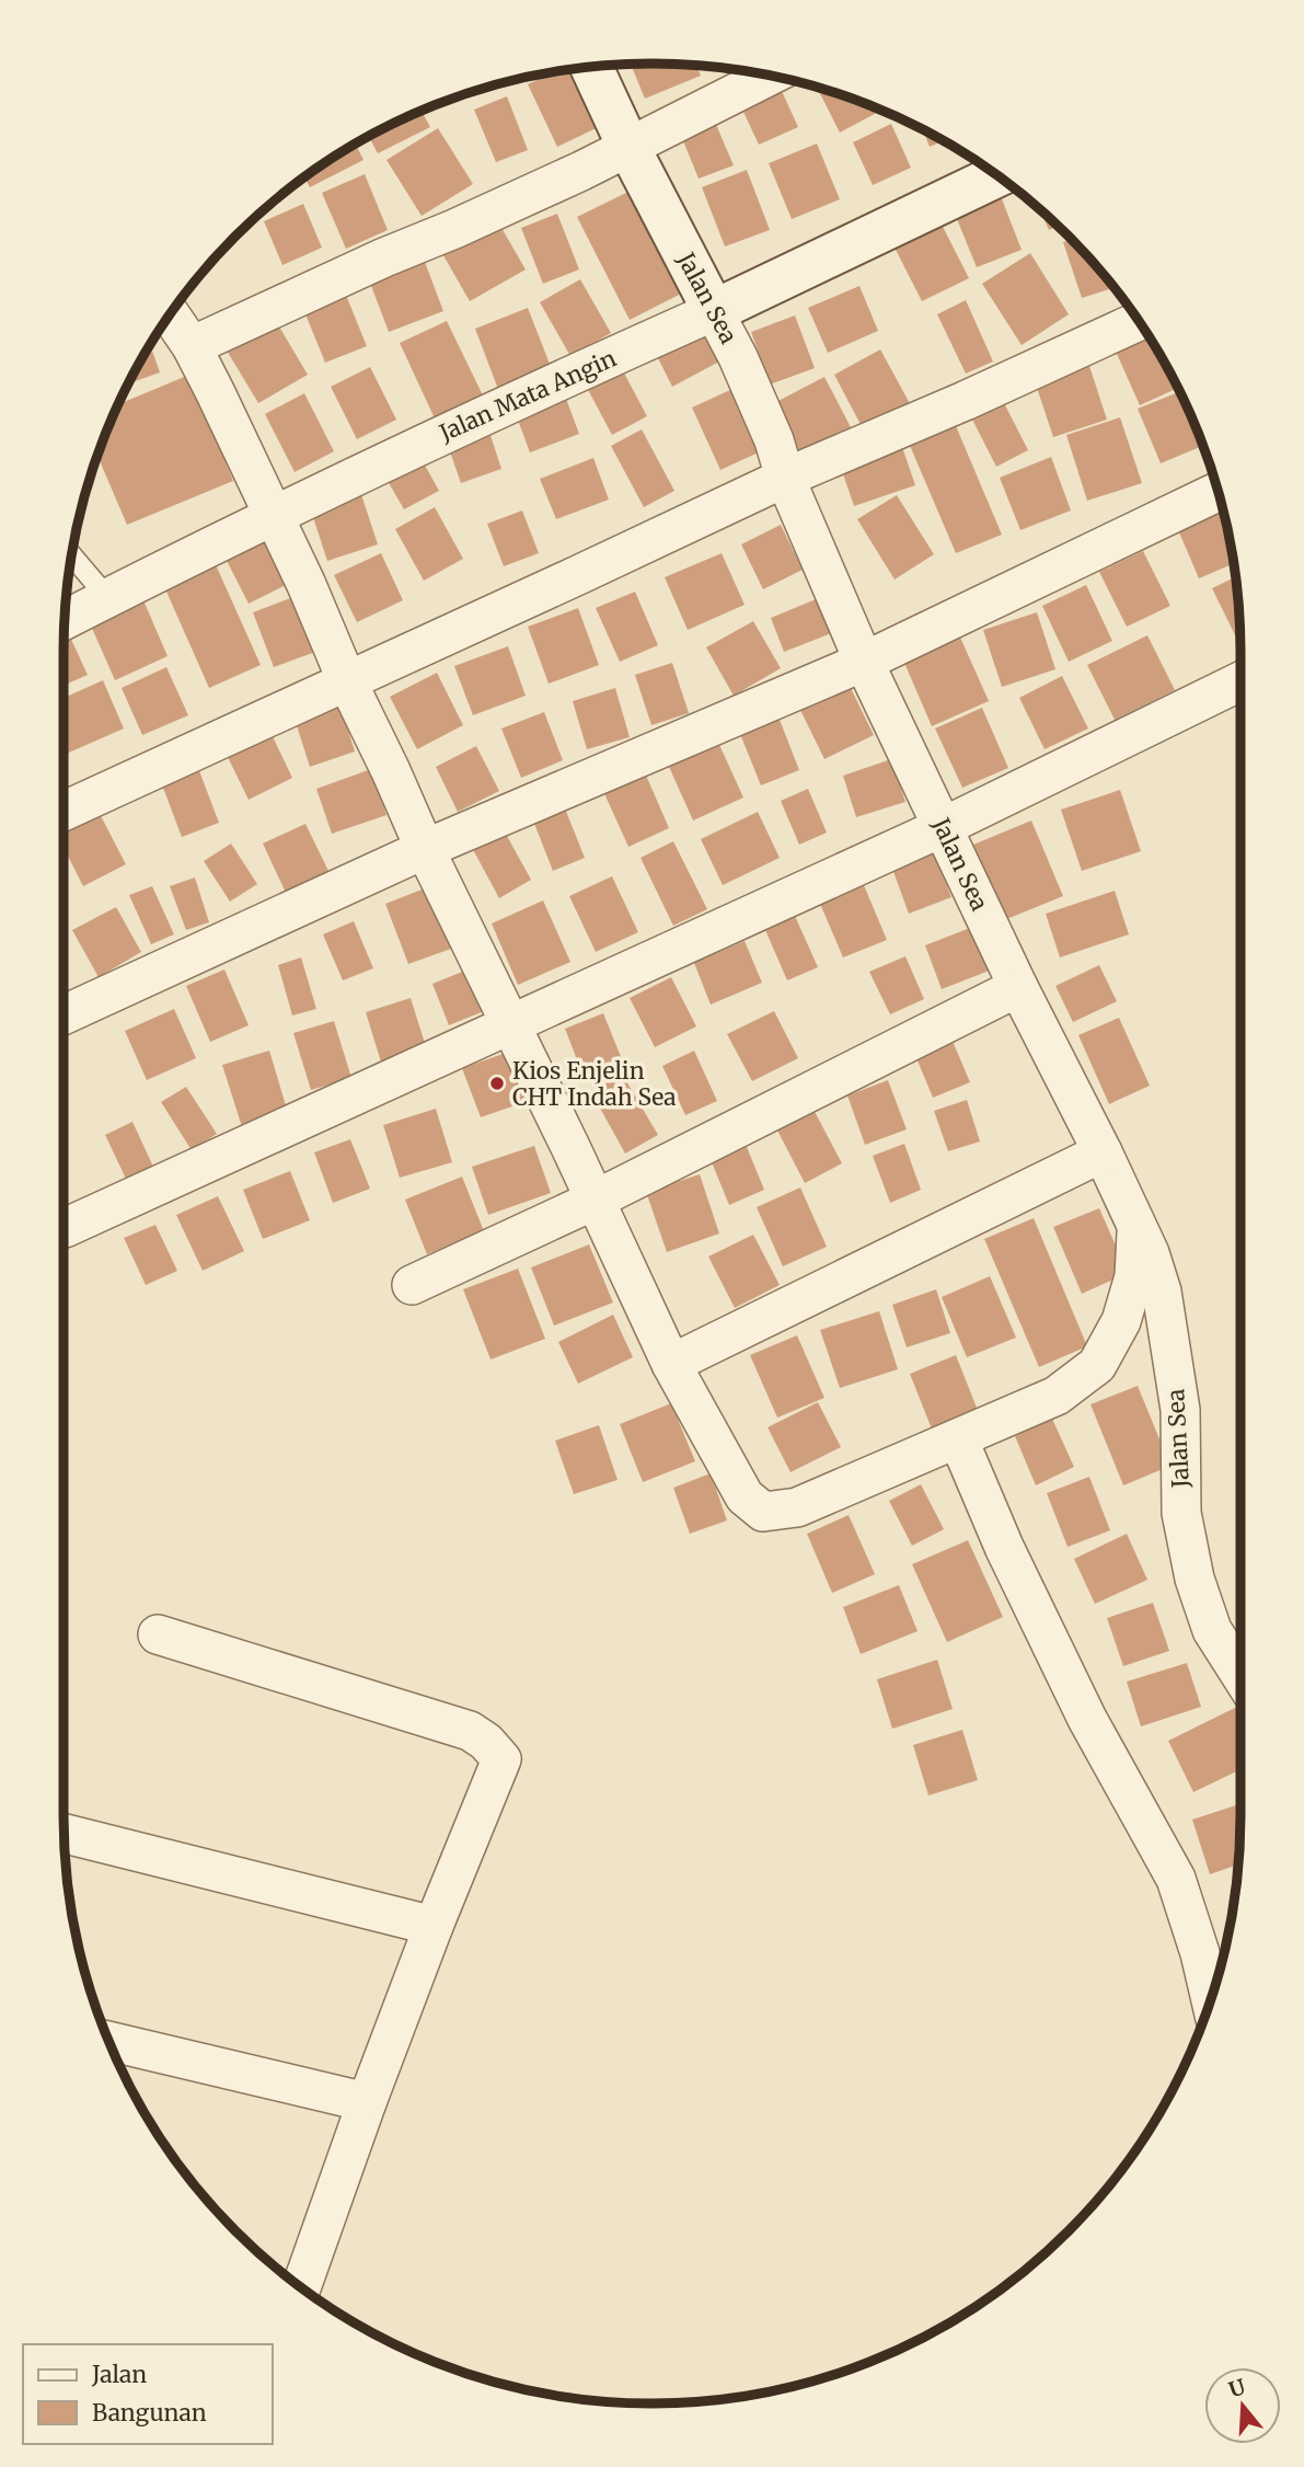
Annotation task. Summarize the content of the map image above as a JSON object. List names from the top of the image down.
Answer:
{
  "streets": {
    "street": ["Jalan Sea", "Jalan Mata Angin"]
  },
  "crossings": [
    ["Jalan Sea", "Jalan Mata Angin"]
  ],
  "places": ["Kios Enjelin CHT Indah Sea"],
  "legend": ["Jalan", "Bangunan"],
  "north": "top"
}
